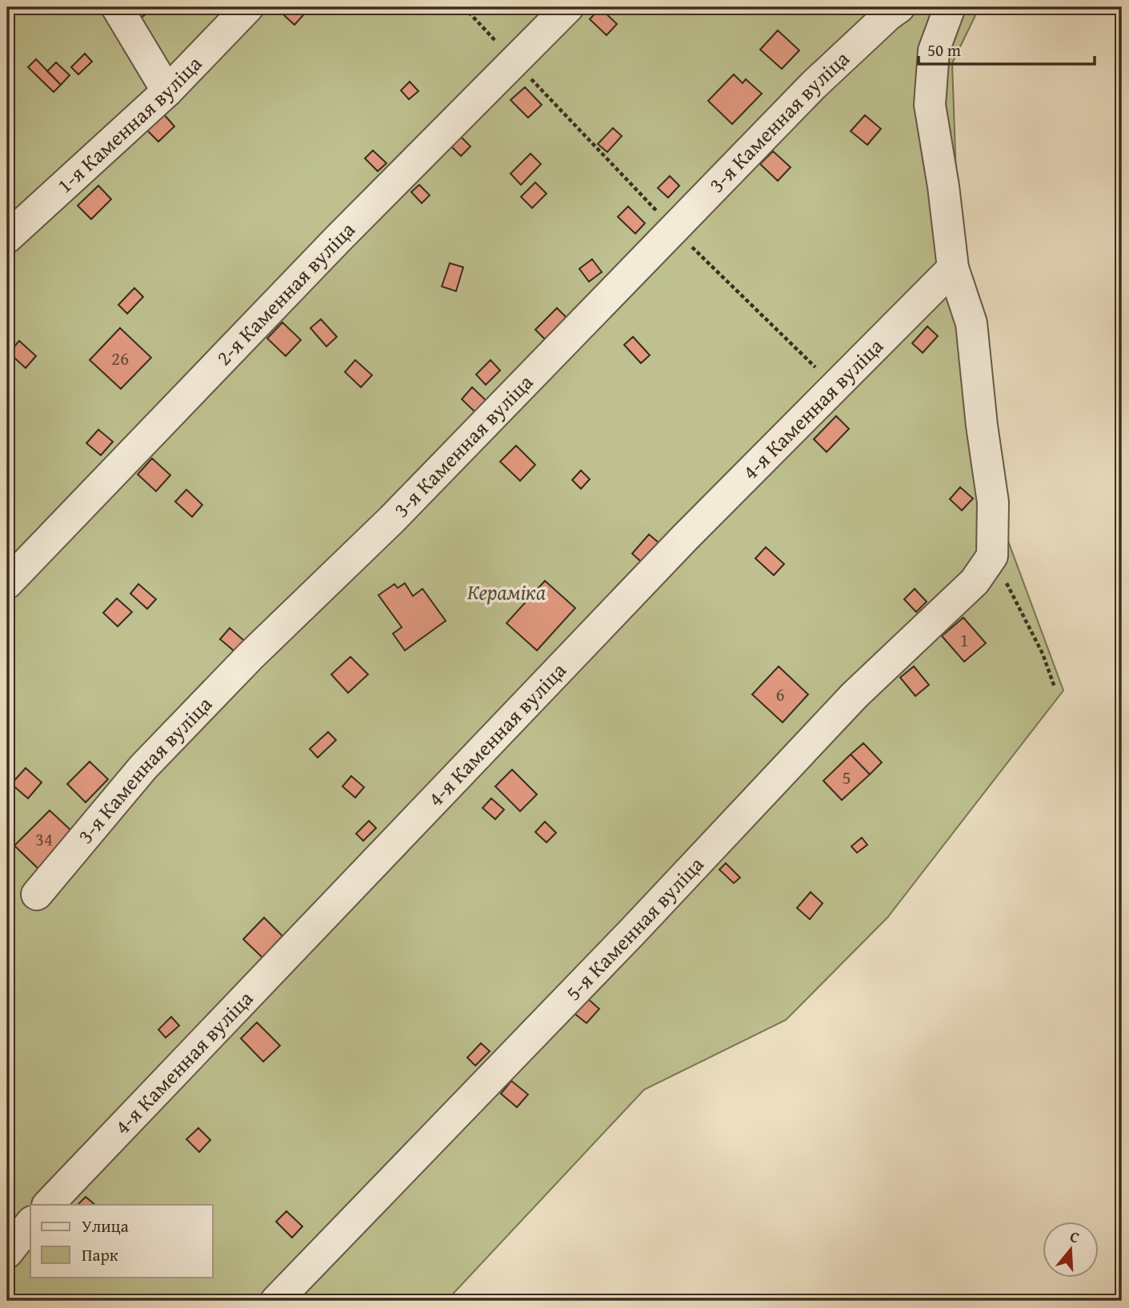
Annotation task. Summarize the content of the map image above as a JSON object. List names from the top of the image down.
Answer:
{
  "streets": {
    "street": [
      "3-я Каменная вуліца",
      "1-я Каменная вуліца",
      "2-я Каменная вуліца",
      "4-я Каменная вуліца",
      "5-я Каменная вуліца"
    ]
  },
  "parks": ["Кераміка"],
  "house_numbers": [
    "26",
    "1",
    "6",
    "5",
    "34"
  ],
  "legend": ["Улица", "Парк"],
  "scale_bar": "50 m",
  "north": "top"
}
